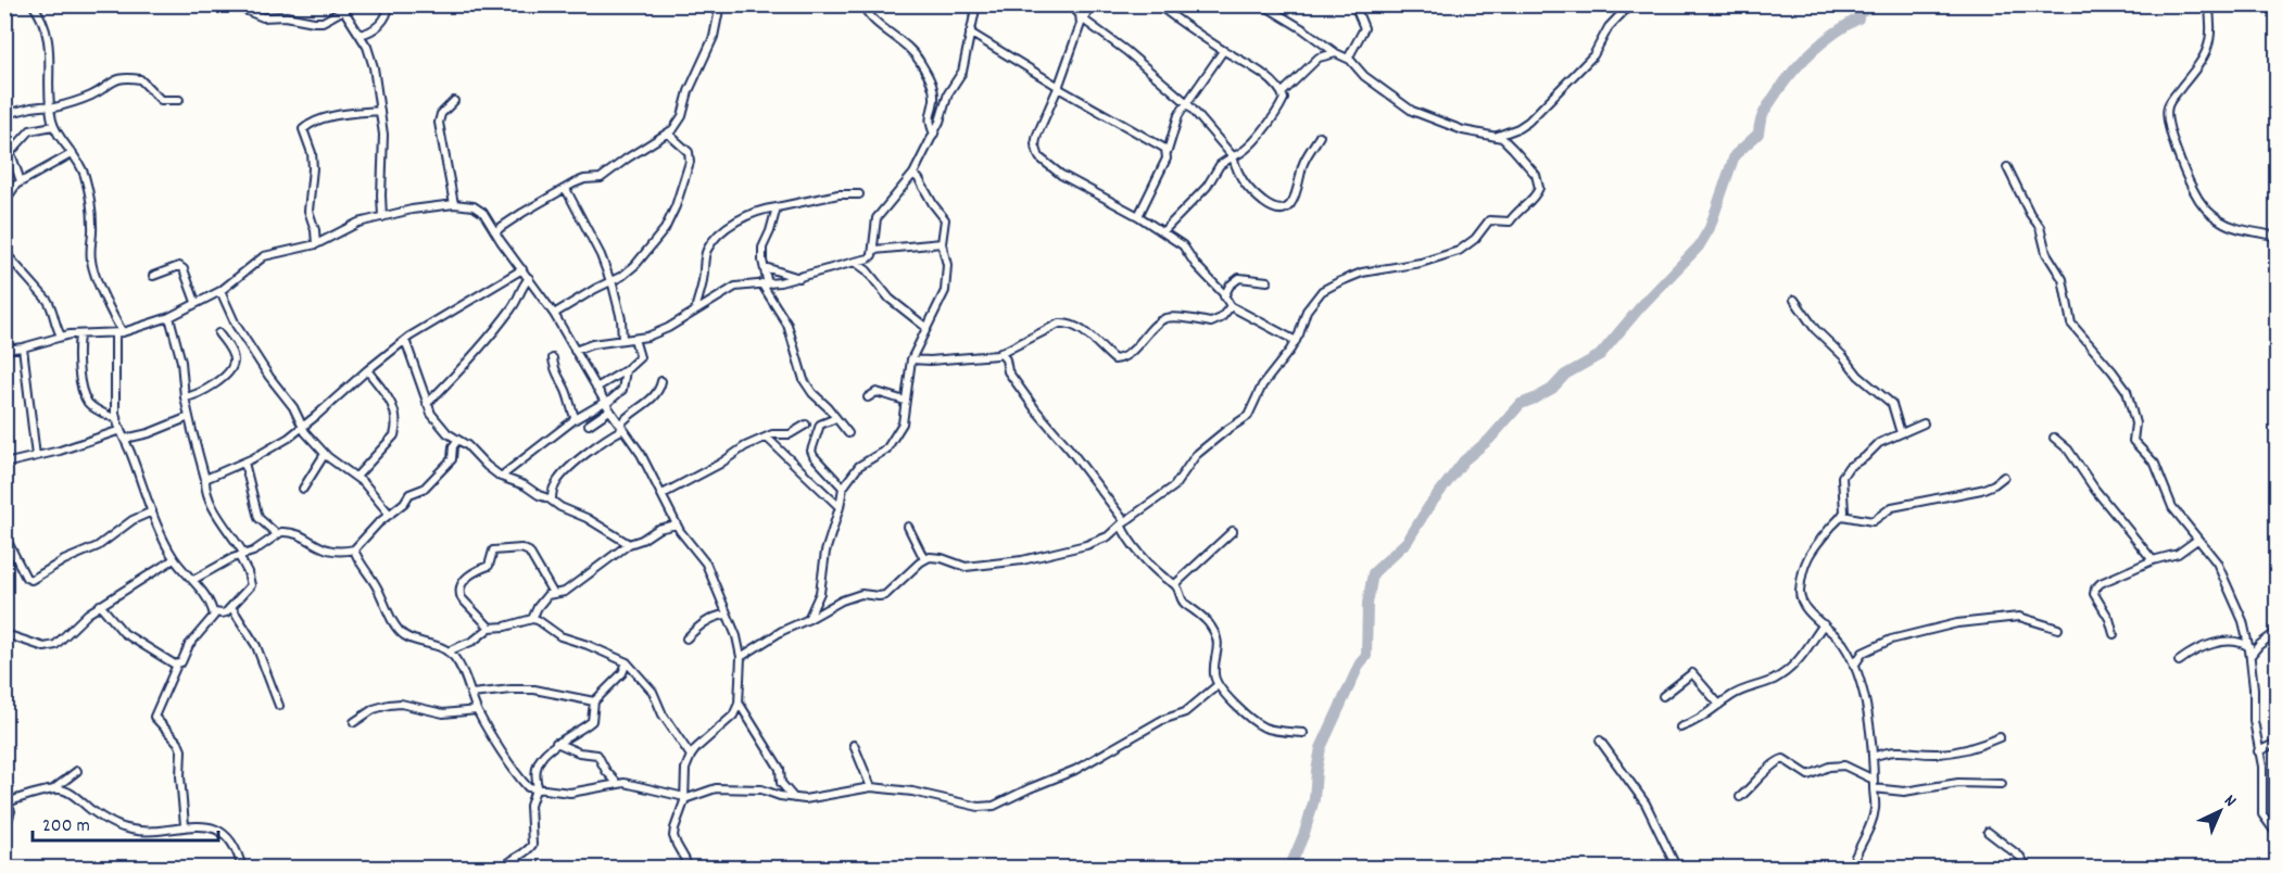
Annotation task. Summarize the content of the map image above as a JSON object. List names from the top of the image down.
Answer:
{
  "scale_bar": "200 m",
  "north": "top right"
}
